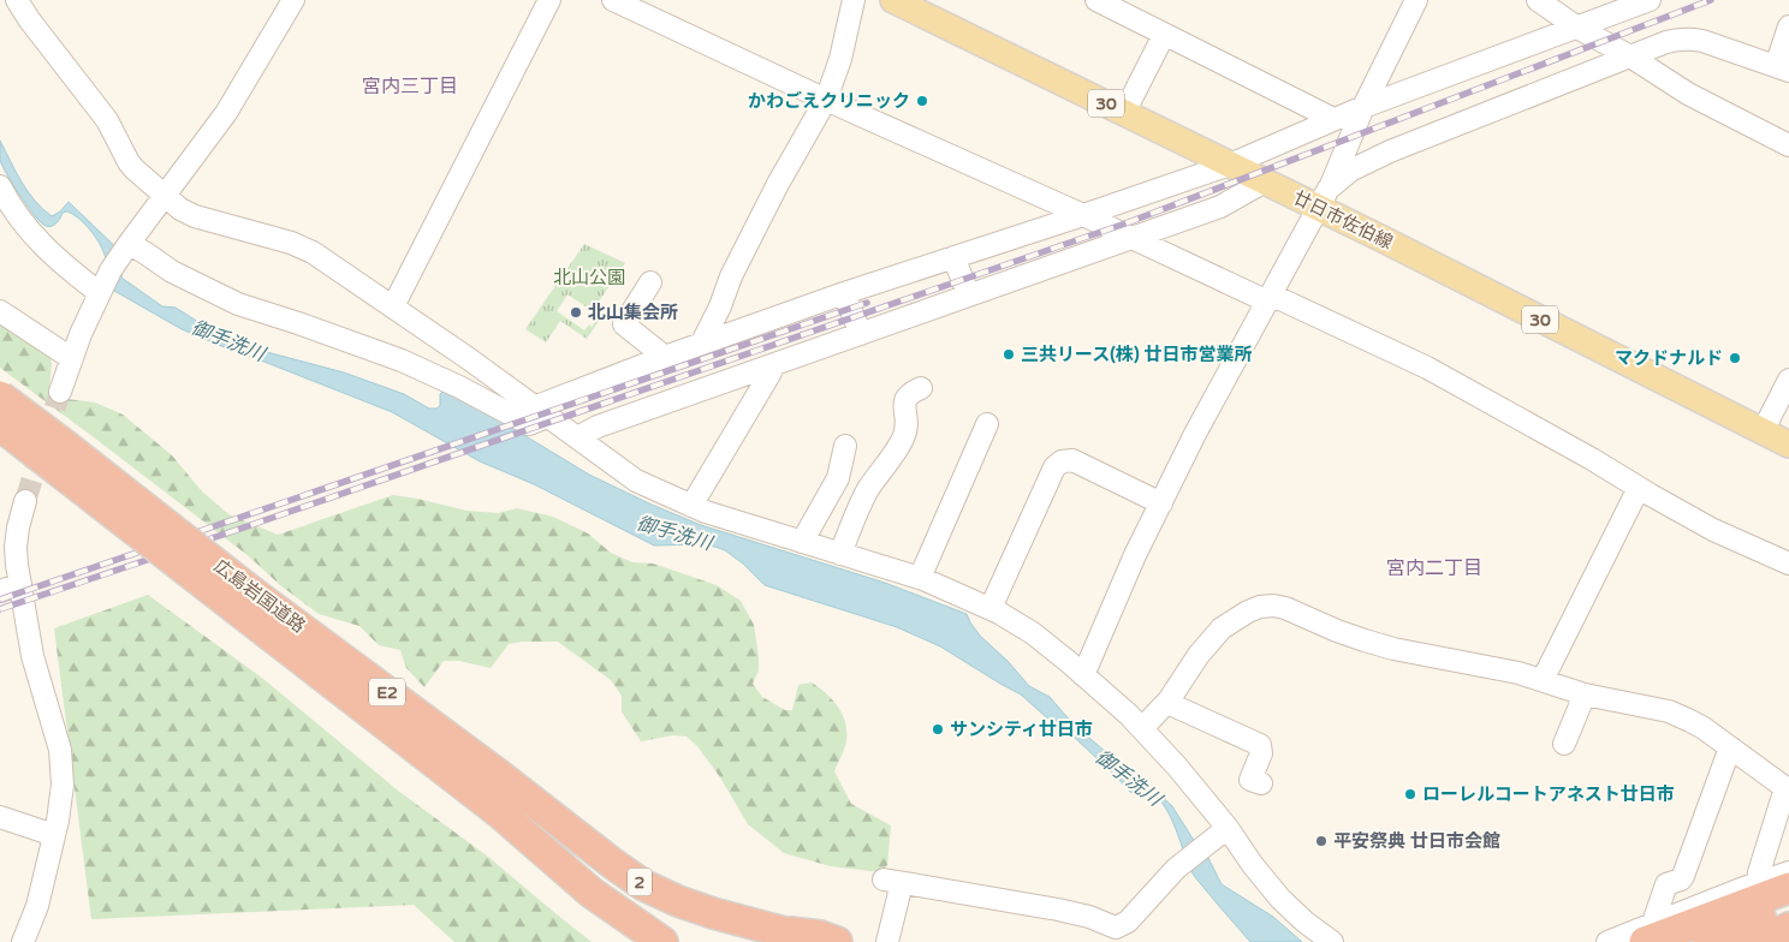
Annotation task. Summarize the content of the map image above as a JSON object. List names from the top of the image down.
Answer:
{
  "streets": {
    "highway": ["広島岩国道路", "E2", "2"],
    "main road": ["30", "廿日市佐伯線"]
  },
  "crossings": [
    ["広島岩国道路", "2"]
  ],
  "districts": ["宮内三丁目", "宮内二丁目"],
  "water": ["御手洗川"],
  "parks": ["北山公園"],
  "places": [
    "かわごえクリニック",
    "北山集会所",
    "三共リース(株) 廿日市営業所",
    "マクドナルド",
    "サンシティ廿日市",
    "ローレルコートアネスト廿日市",
    "平安祭典 廿日市会館"
  ]
}
